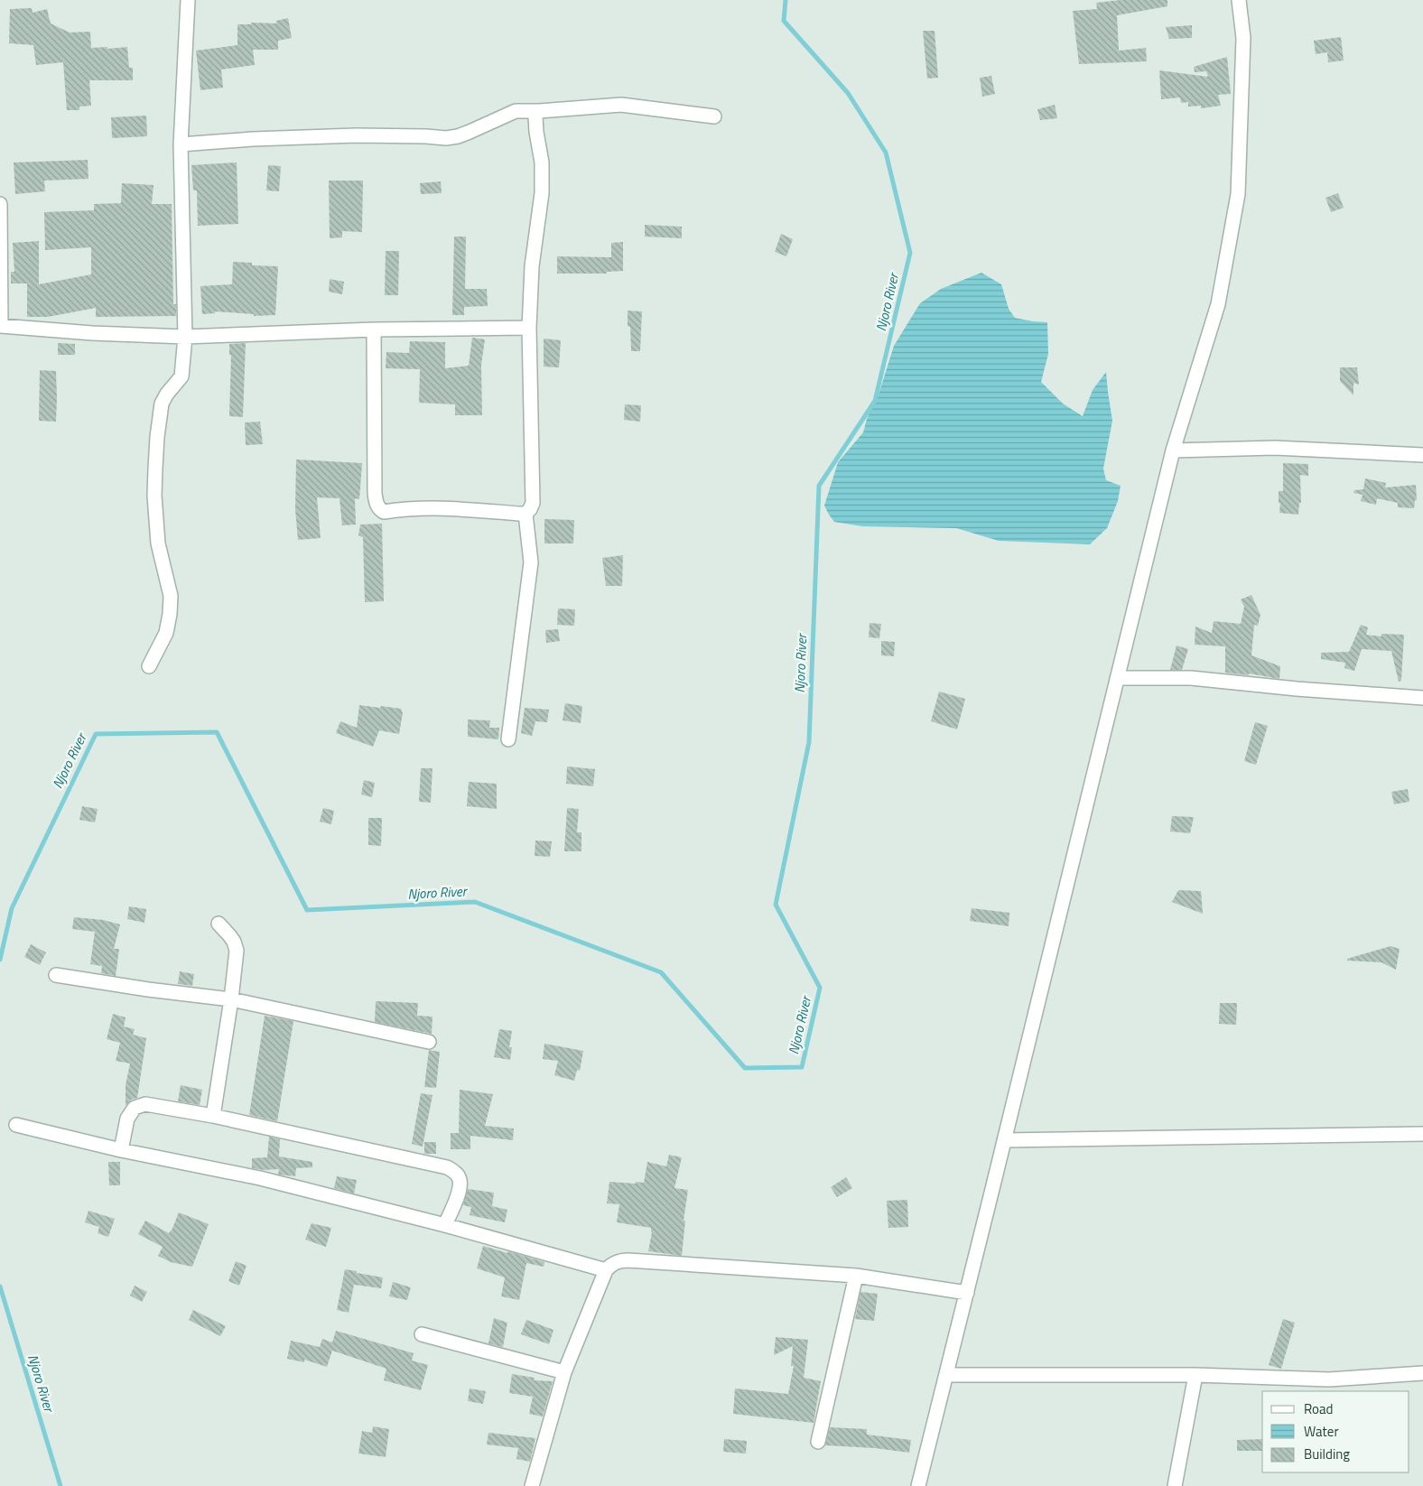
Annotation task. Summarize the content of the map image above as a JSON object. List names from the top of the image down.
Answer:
{
  "water": ["Njoro River"],
  "legend": ["Road", "Water", "Building"]
}
